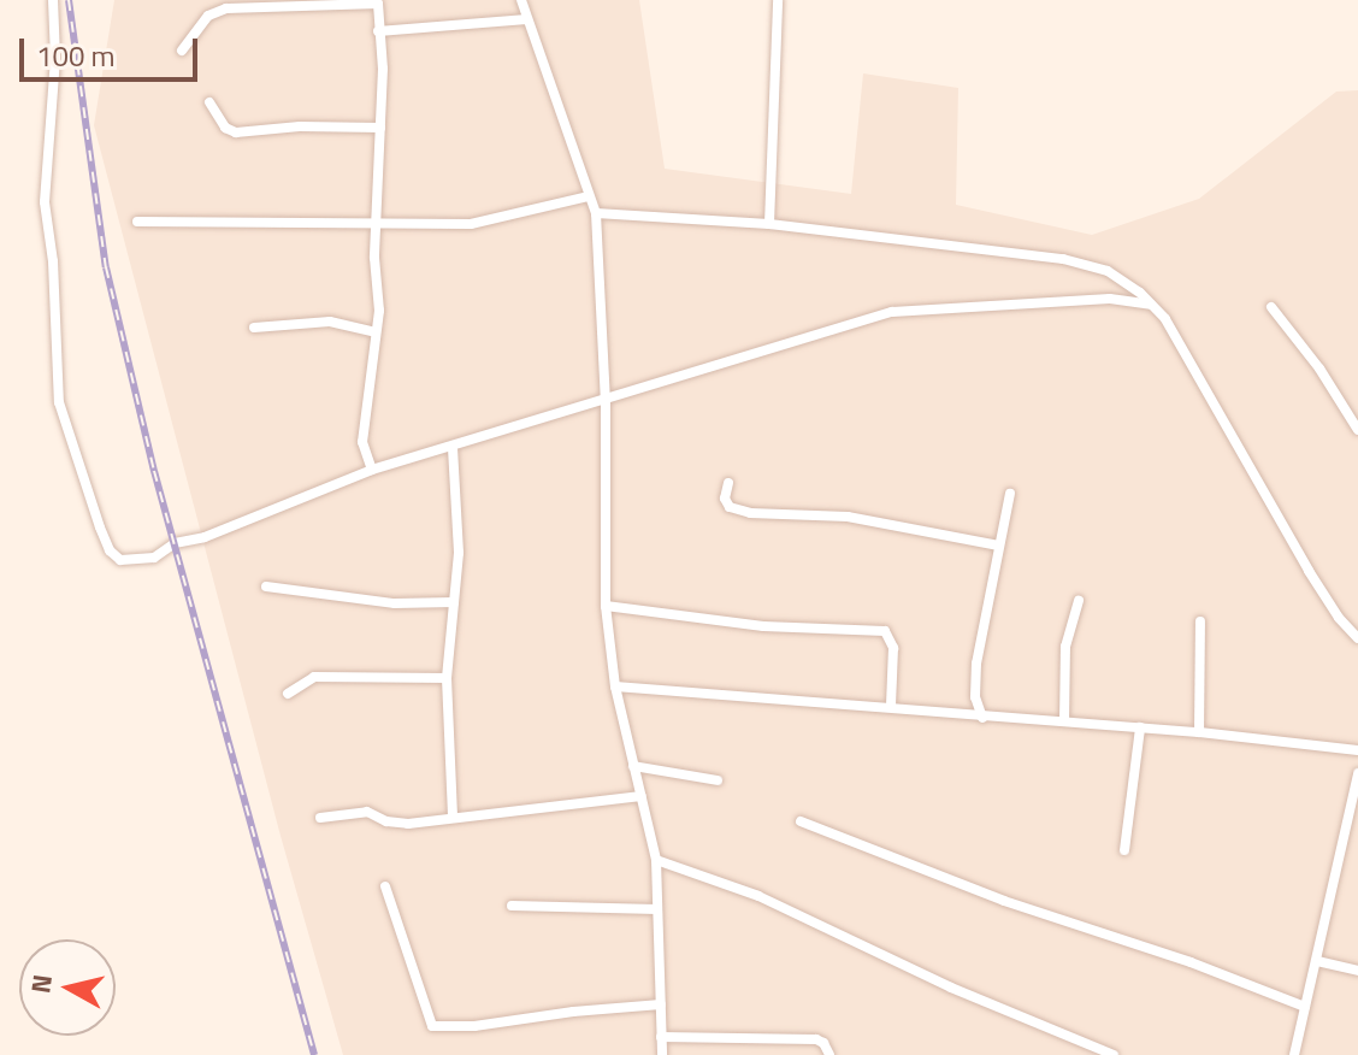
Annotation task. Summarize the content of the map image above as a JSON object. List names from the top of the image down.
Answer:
{
  "scale_bar": "100 m",
  "north": "left"
}
